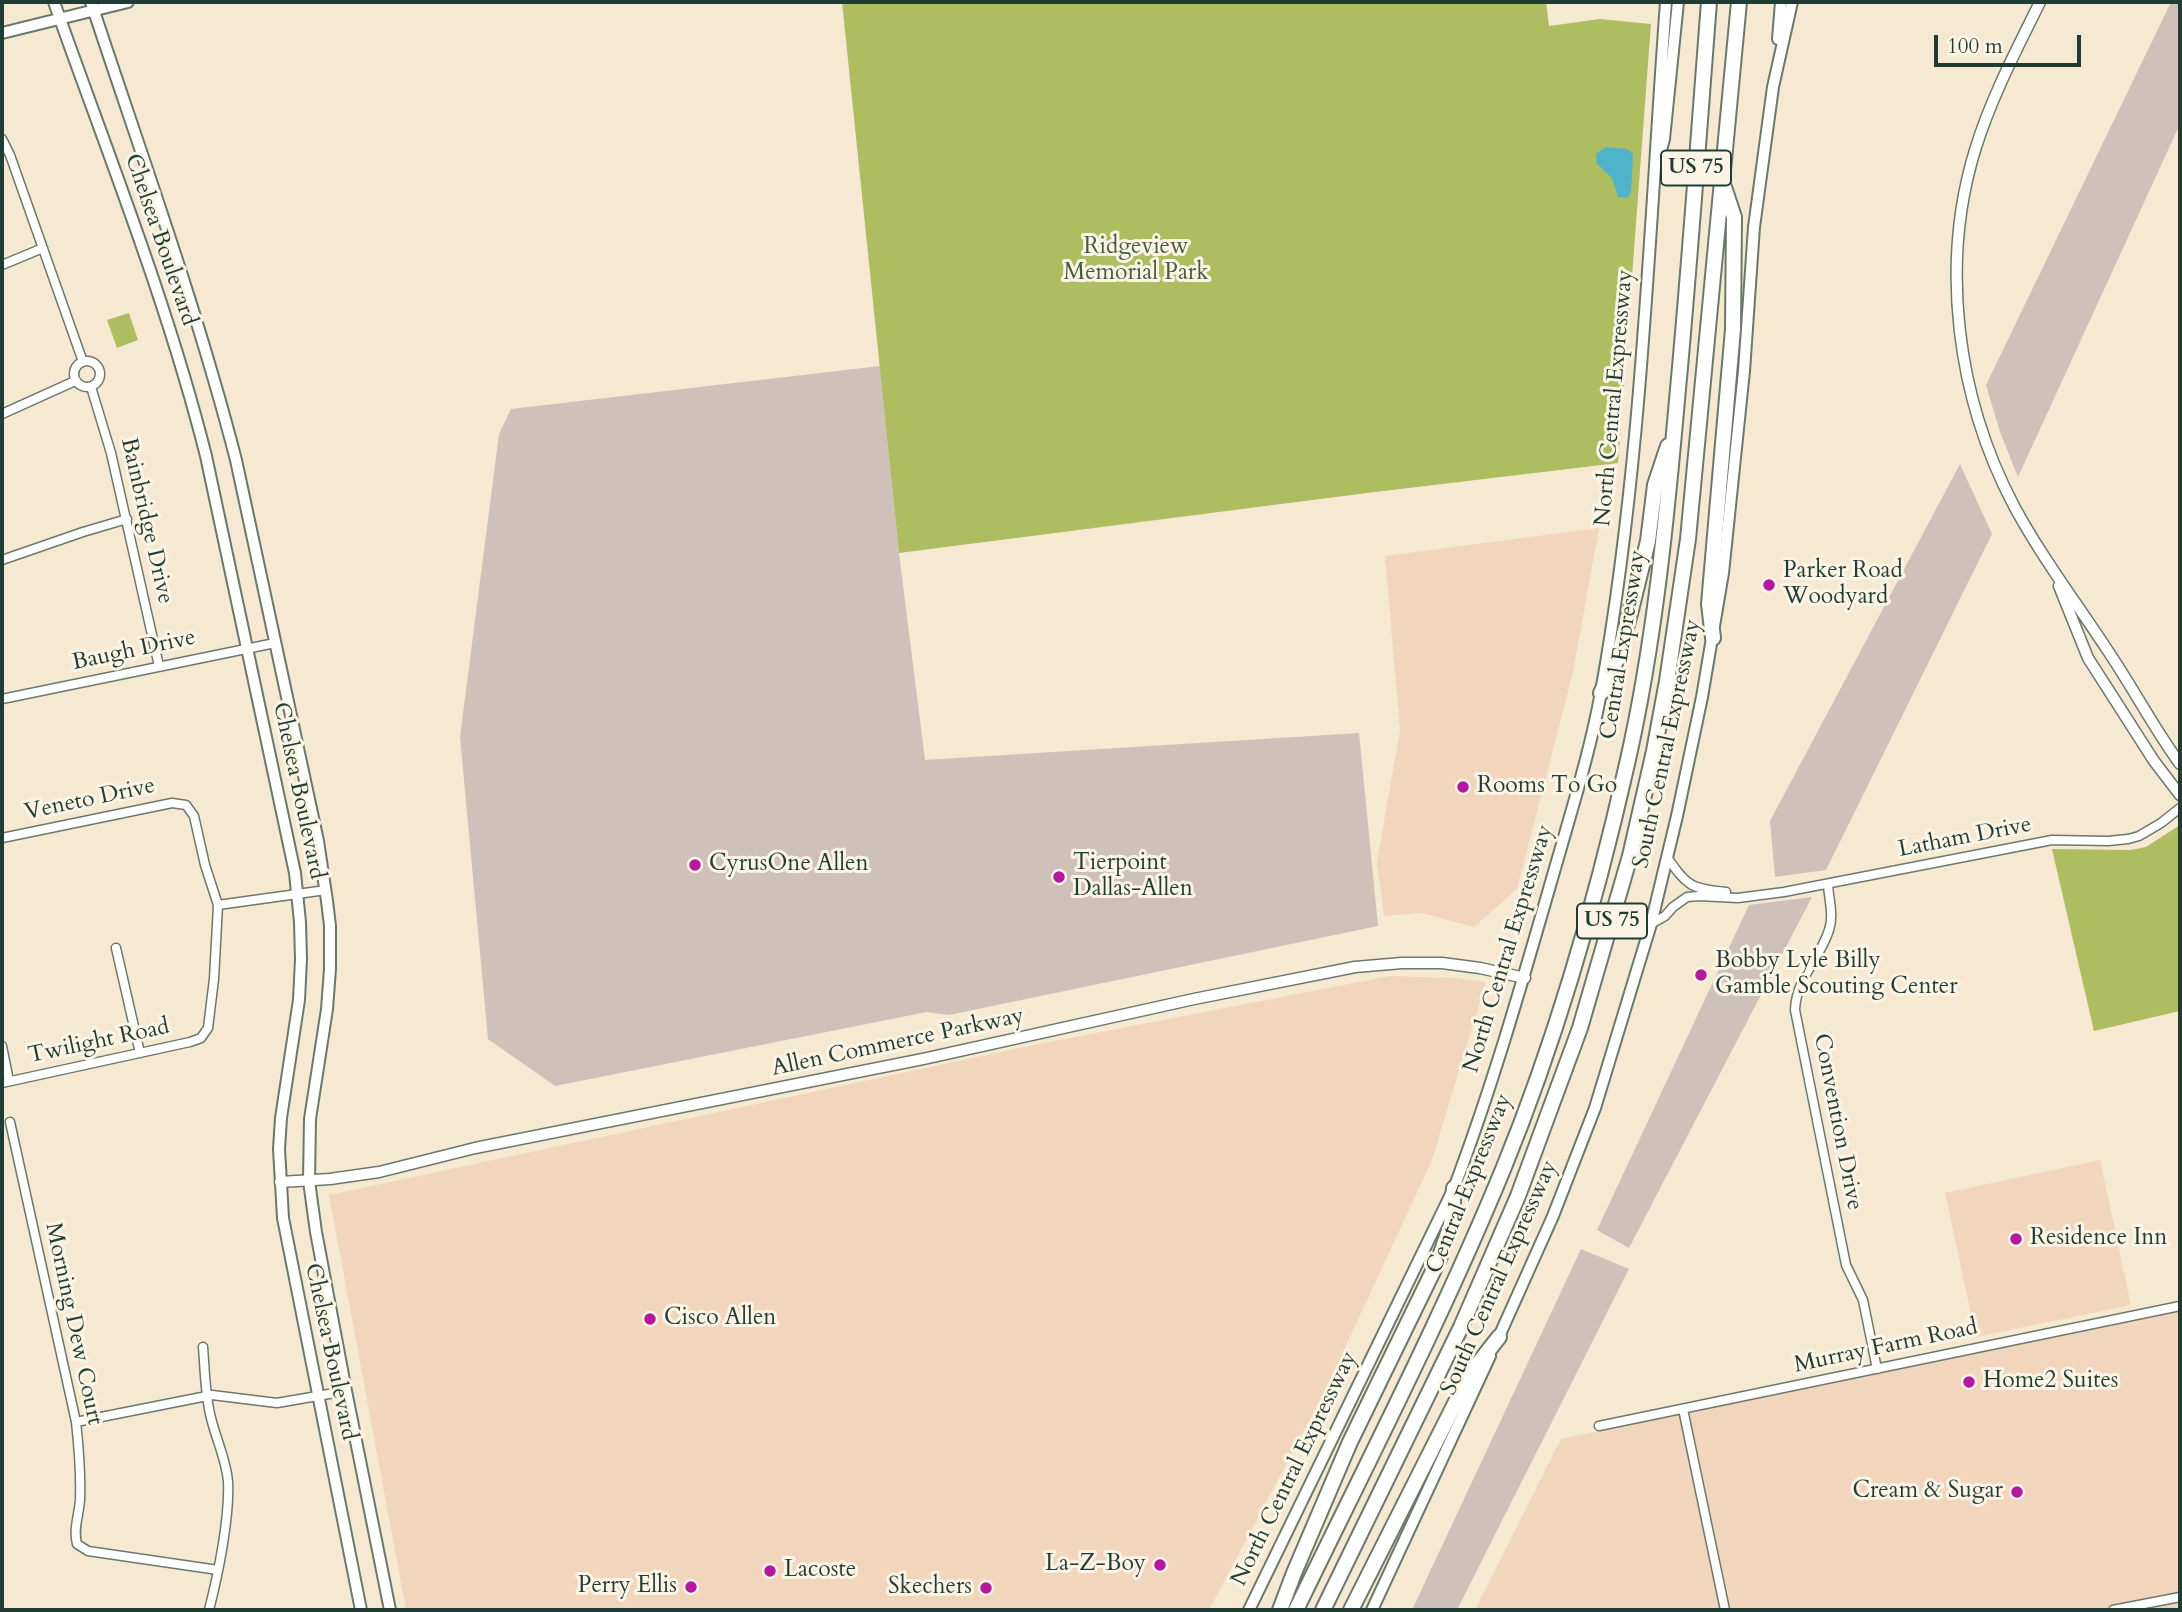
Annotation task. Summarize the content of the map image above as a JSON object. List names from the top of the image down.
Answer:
{
  "streets": {
    "highway": ["US 75", "Central Expressway"],
    "main road": ["Chelsea Boulevard", "North Central Expressway", "South Central Expressway"],
    "street": [
      "Bainbridge Drive",
      "Baugh Drive",
      "Veneto Drive",
      "Latham Drive",
      "Twilight Road",
      "Allen Commerce Parkway",
      "Convention Drive",
      "Morning Dew Court",
      "Murray Farm Road"
    ]
  },
  "crossings": [
    ["Chelsea Boulevard", "Baugh Drive"],
    ["Chelsea Boulevard", "Allen Commerce Parkway"],
    ["North Central Expressway", "Allen Commerce Parkway"],
    ["Bainbridge Drive", "Baugh Drive"],
    ["South Central Expressway", "Latham Drive"],
    ["Veneto Drive", "Twilight Road"],
    ["Latham Drive", "Convention Drive"],
    ["Convention Drive", "Murray Farm Road"]
  ],
  "parks": ["Ridgeview Memorial Park"],
  "places": [
    "Parker Road Woodyard",
    "Rooms To Go",
    "CyrusOne Allen",
    "Tierpoint Dallas-Allen",
    "Bobby Lyle Billy Gamble Scouting Center",
    "Residence Inn",
    "Cisco Allen",
    "Home2 Suites",
    "Cream & Sugar",
    "La-Z-Boy",
    "Lacoste",
    "Perry Ellis",
    "Skechers"
  ],
  "scale_bar": "100 m"
}
